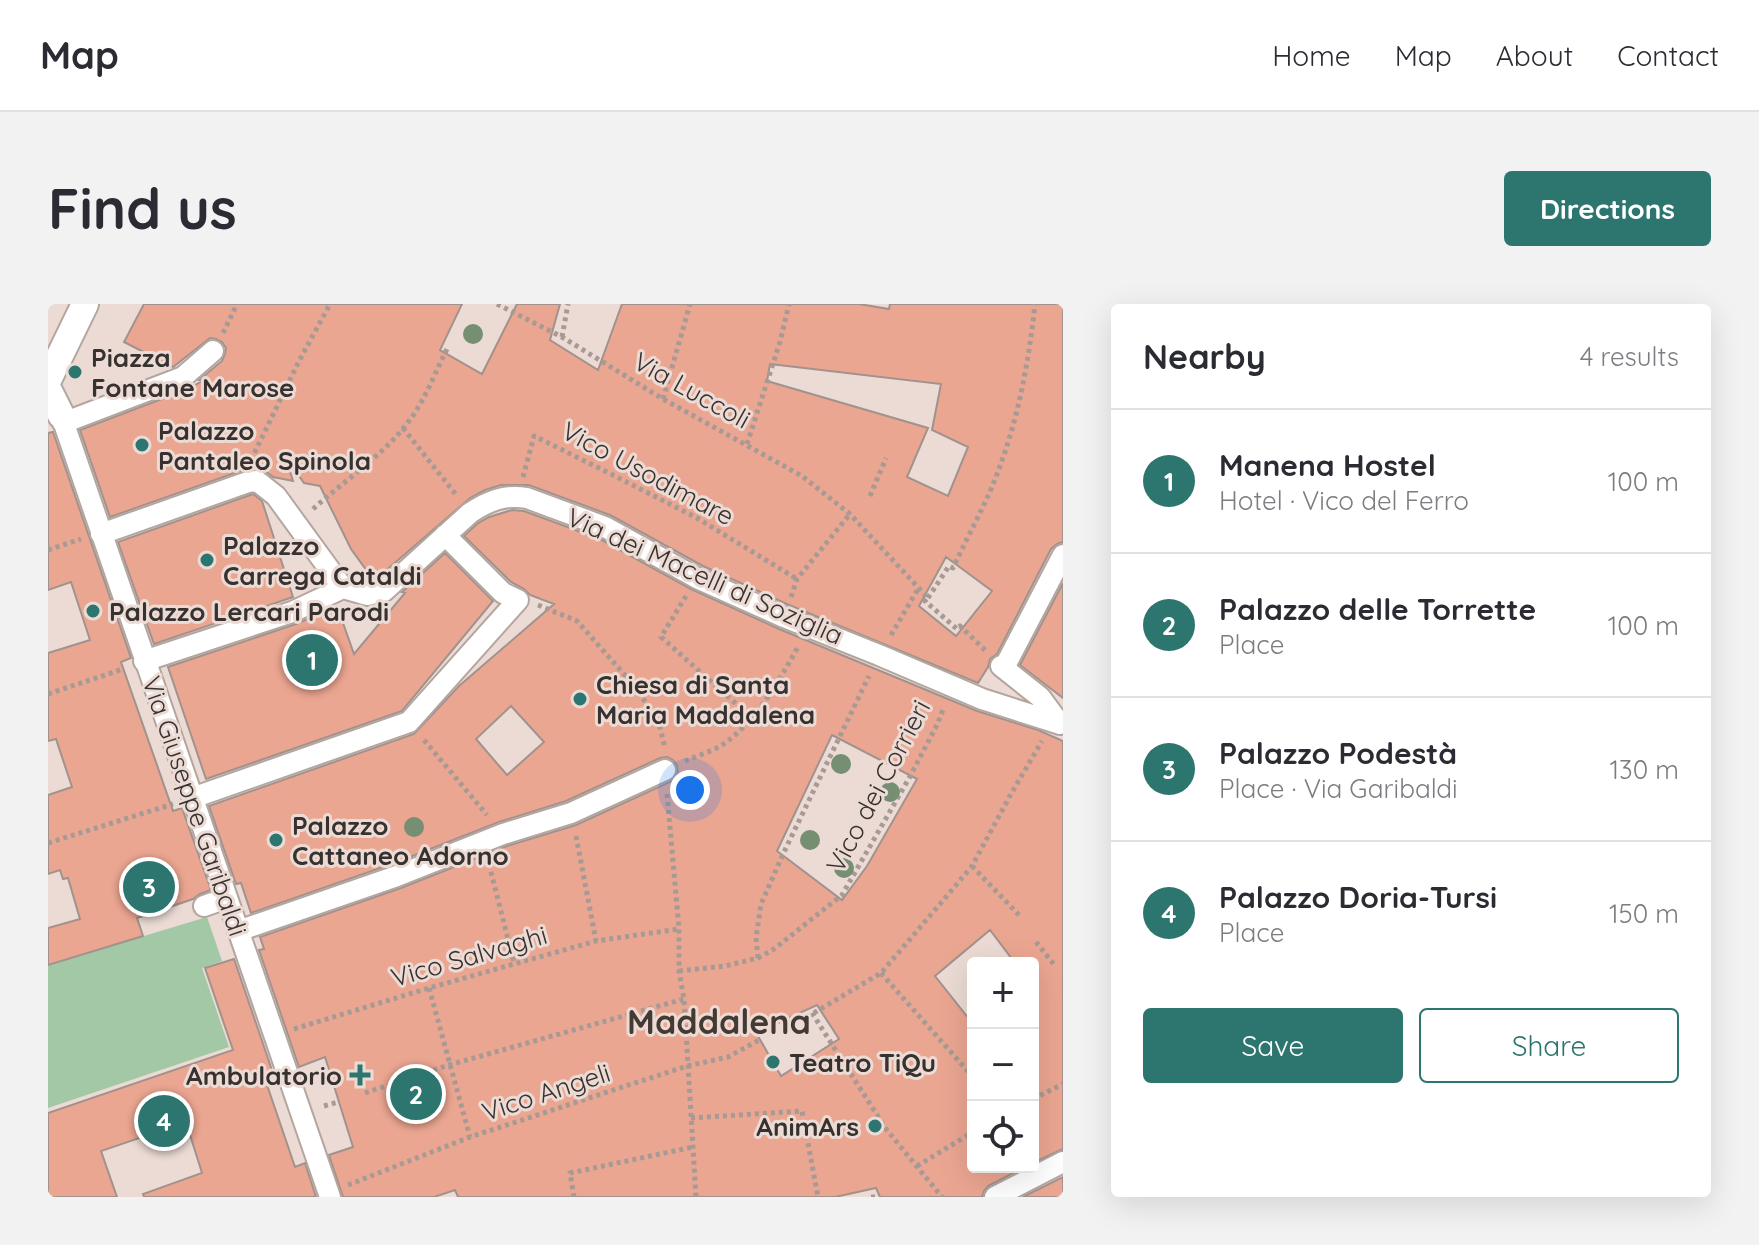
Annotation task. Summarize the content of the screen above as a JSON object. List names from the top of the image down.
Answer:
{
  "streets": {
    "street": ["Via dei Macelli di Soziglia", "Via Giuseppe Garibaldi"],
    "path": [
      "Via Luccoli",
      "Vico Usodimare",
      "Vico dei Corrieri",
      "Vico Salvaghi",
      "Vico Angeli"
    ]
  },
  "crossings": [
    ["Vico Usodimare", "Via dei Macelli di Soziglia"],
    ["Via dei Macelli di Soziglia", "Vico dei Corrieri"],
    ["Via Giuseppe Garibaldi", "Vico Salvaghi"],
    ["Via Giuseppe Garibaldi", "Vico Angeli"]
  ],
  "districts": ["Maddalena"],
  "places": {
    "other": [
      "Piazza Fontane Marose",
      "Palazzo Pantaleo Spinola",
      "Palazzo Carrega Cataldi",
      "Palazzo Lercari Parodi",
      "Chiesa di Santa Maria Maddalena",
      "Palazzo Cattaneo Adorno",
      "Teatro TiQu",
      "AnimArs"
    ],
    "health": ["Ambulatorio"]
  },
  "page": {
    "header": "Map",
    "nav": [
      "Home",
      "Map",
      "About",
      "Contact"
    ],
    "buttons": [
      "Directions",
      ["Save", "Share"]
    ],
    "title": "Find us",
    "heading": ["Nearby", "4 results"],
    "list": [
      {
        "mark": "1",
        "name": "Manena Hostel",
        "note": "Hotel · Vico del Ferro",
        "value": "100 m"
      },
      {
        "mark": "2",
        "name": "Palazzo delle Torrette",
        "note": "Place",
        "value": "100 m"
      },
      {
        "mark": "3",
        "name": "Palazzo Podestà",
        "note": "Place · Via Garibaldi",
        "value": "130 m"
      },
      {
        "mark": "4",
        "name": "Palazzo Doria-Tursi",
        "note": "Place",
        "value": "150 m"
      }
    ],
    "pins": [
      "1",
      "3",
      "2",
      "4"
    ],
    "map_buttons": ["+", "−"]
  }
}
